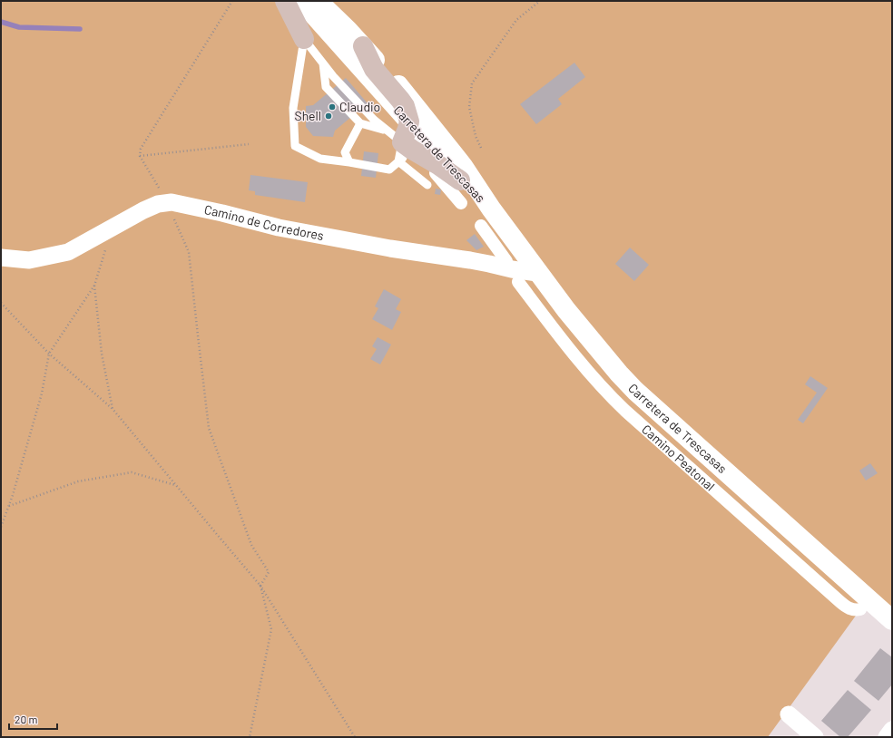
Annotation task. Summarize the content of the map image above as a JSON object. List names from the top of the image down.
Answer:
{
  "streets": {
    "street": ["Carretera de Trescasas", "Camino de Corredores", "Camino Peatonal"]
  },
  "crossings": [
    ["Carretera de Trescasas", "Camino de Corredores"]
  ],
  "places": ["Claudio", "Shell"],
  "scale_bar": "20 m"
}
